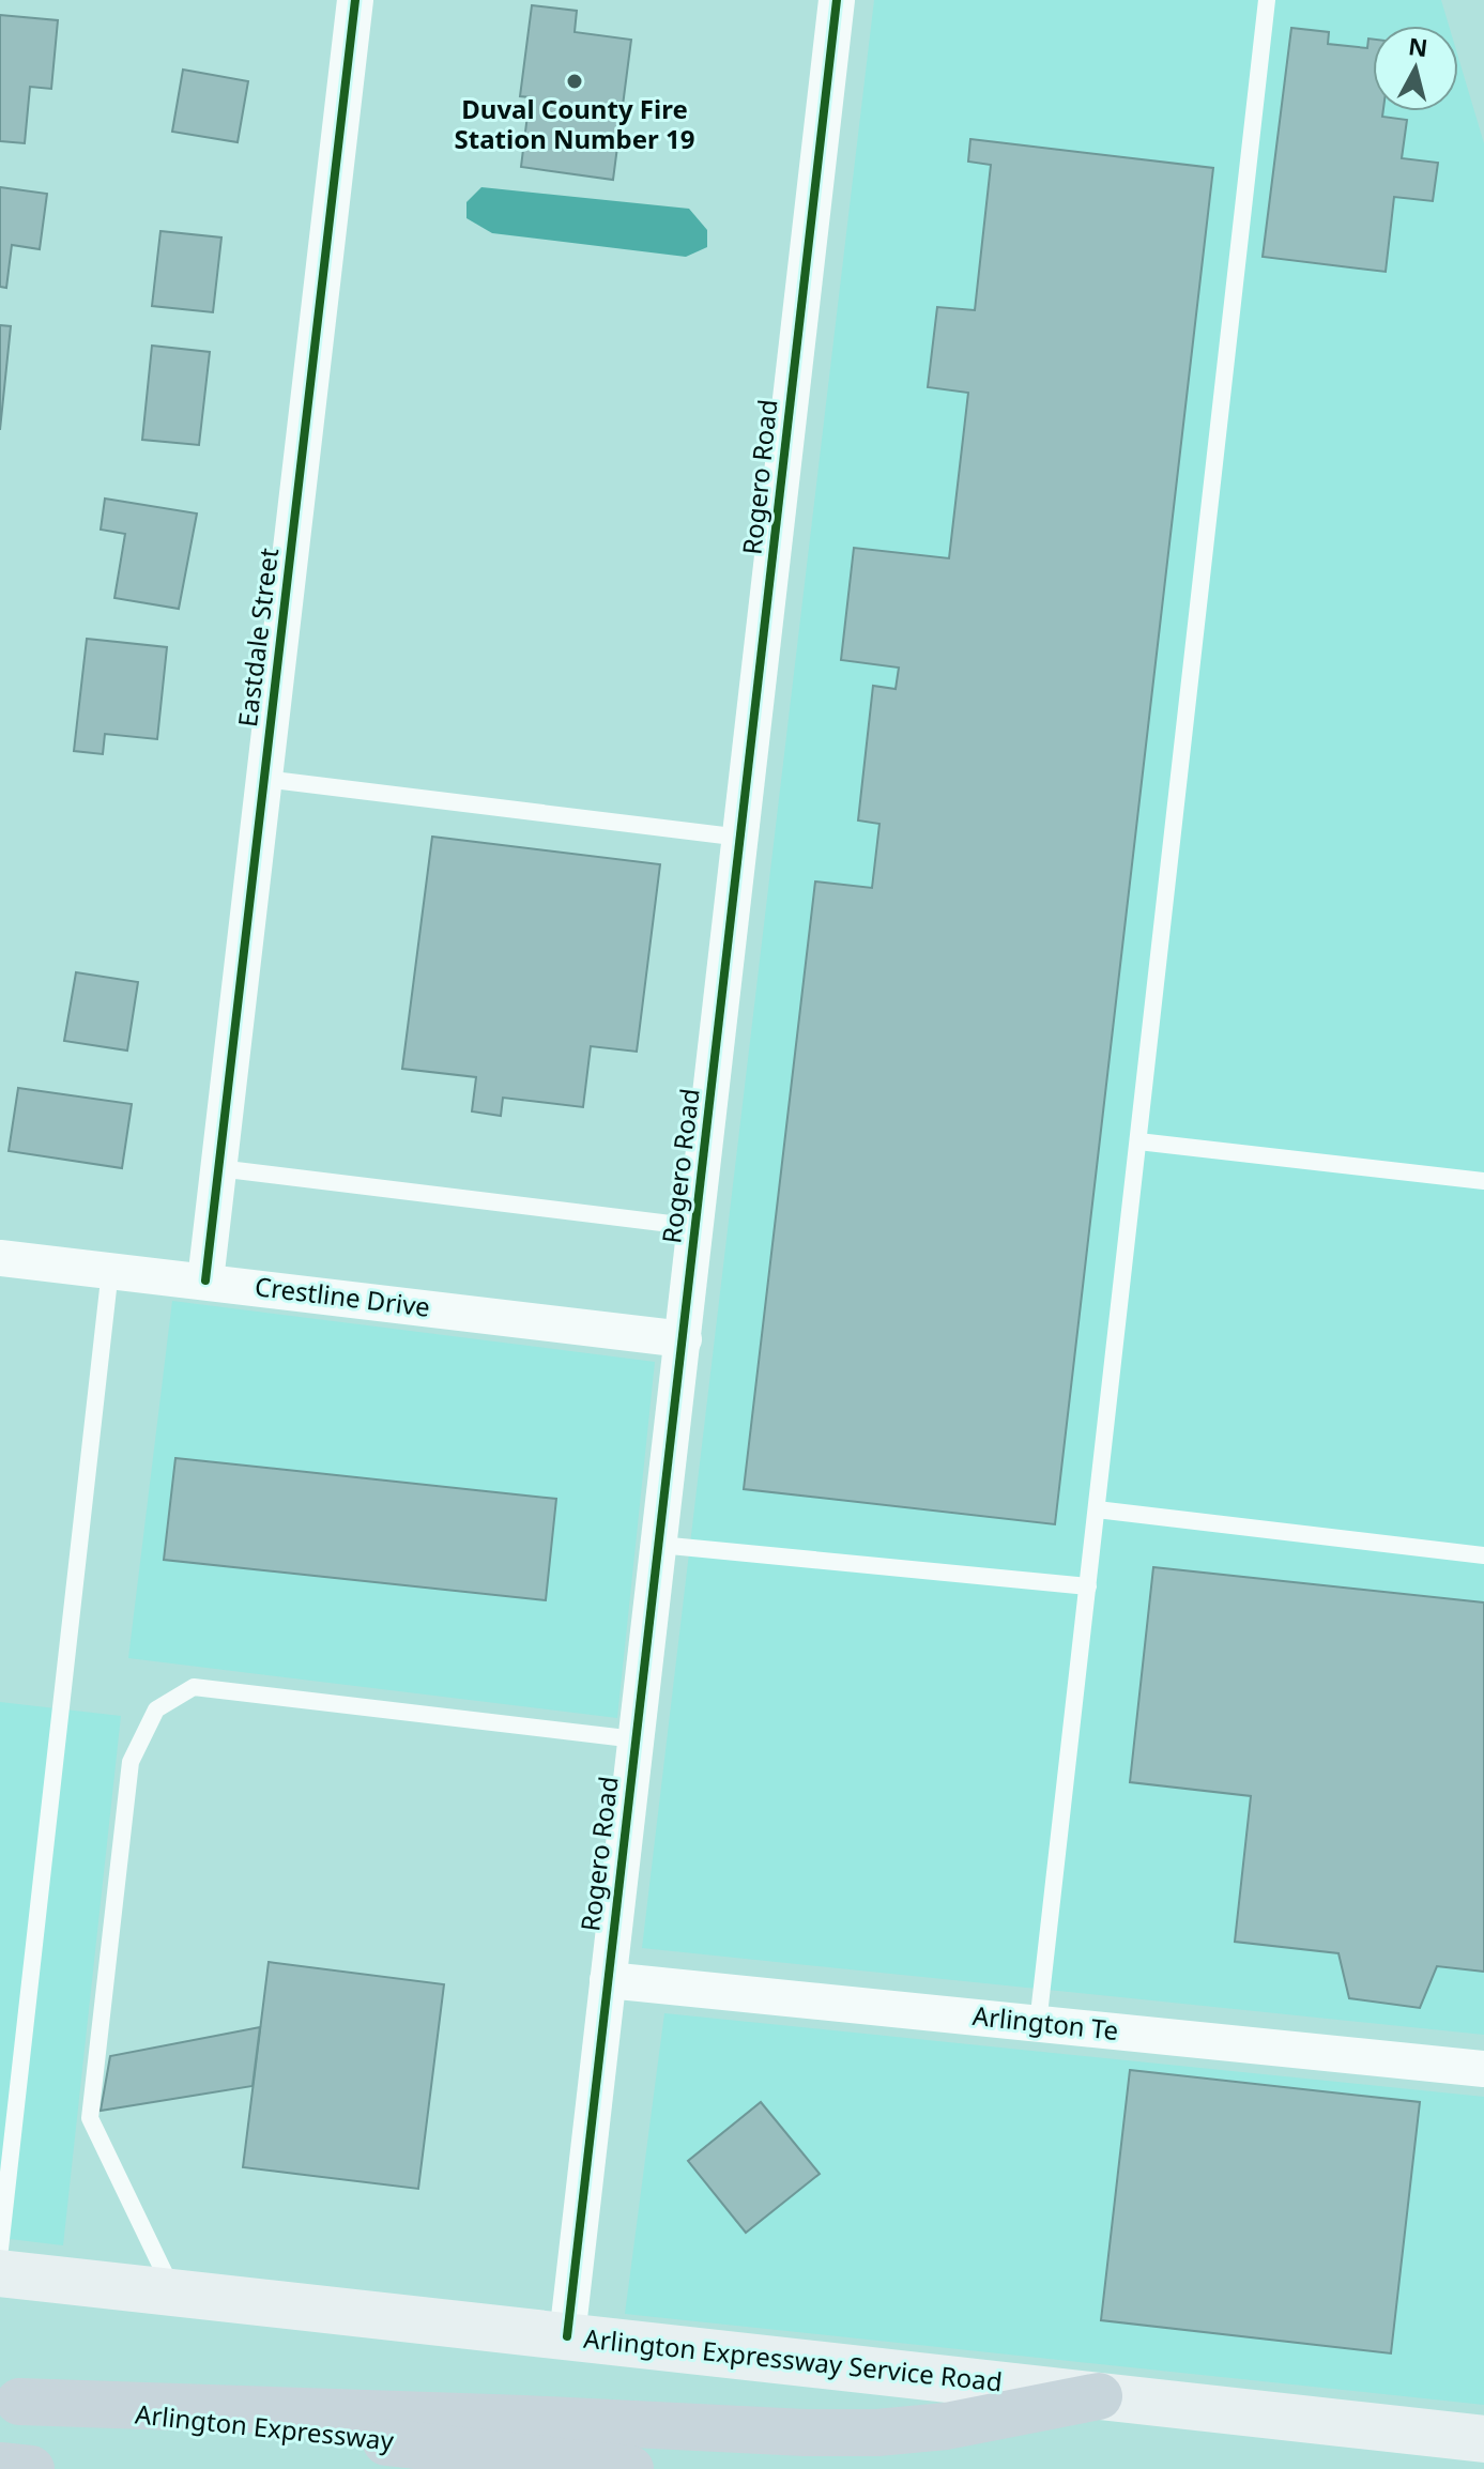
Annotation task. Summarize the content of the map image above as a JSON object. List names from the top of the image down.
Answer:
{
  "streets": {
    "highway": ["Arlington Expressway"],
    "main road": ["Arlington Expressway Service Road"],
    "street": [
      "Rogero Road",
      "Eastdale Street",
      "Crestline Drive",
      "Arlington Te"
    ]
  },
  "crossings": [
    ["Rogero Road", "Crestline Drive"],
    ["Rogero Road", "Arlington Te"],
    ["Rogero Road", "Arlington Expressway Service Road"],
    ["Eastdale Street", "Crestline Drive"]
  ],
  "places": ["Duval County Fire Station Number 19"],
  "north": "top"
}
